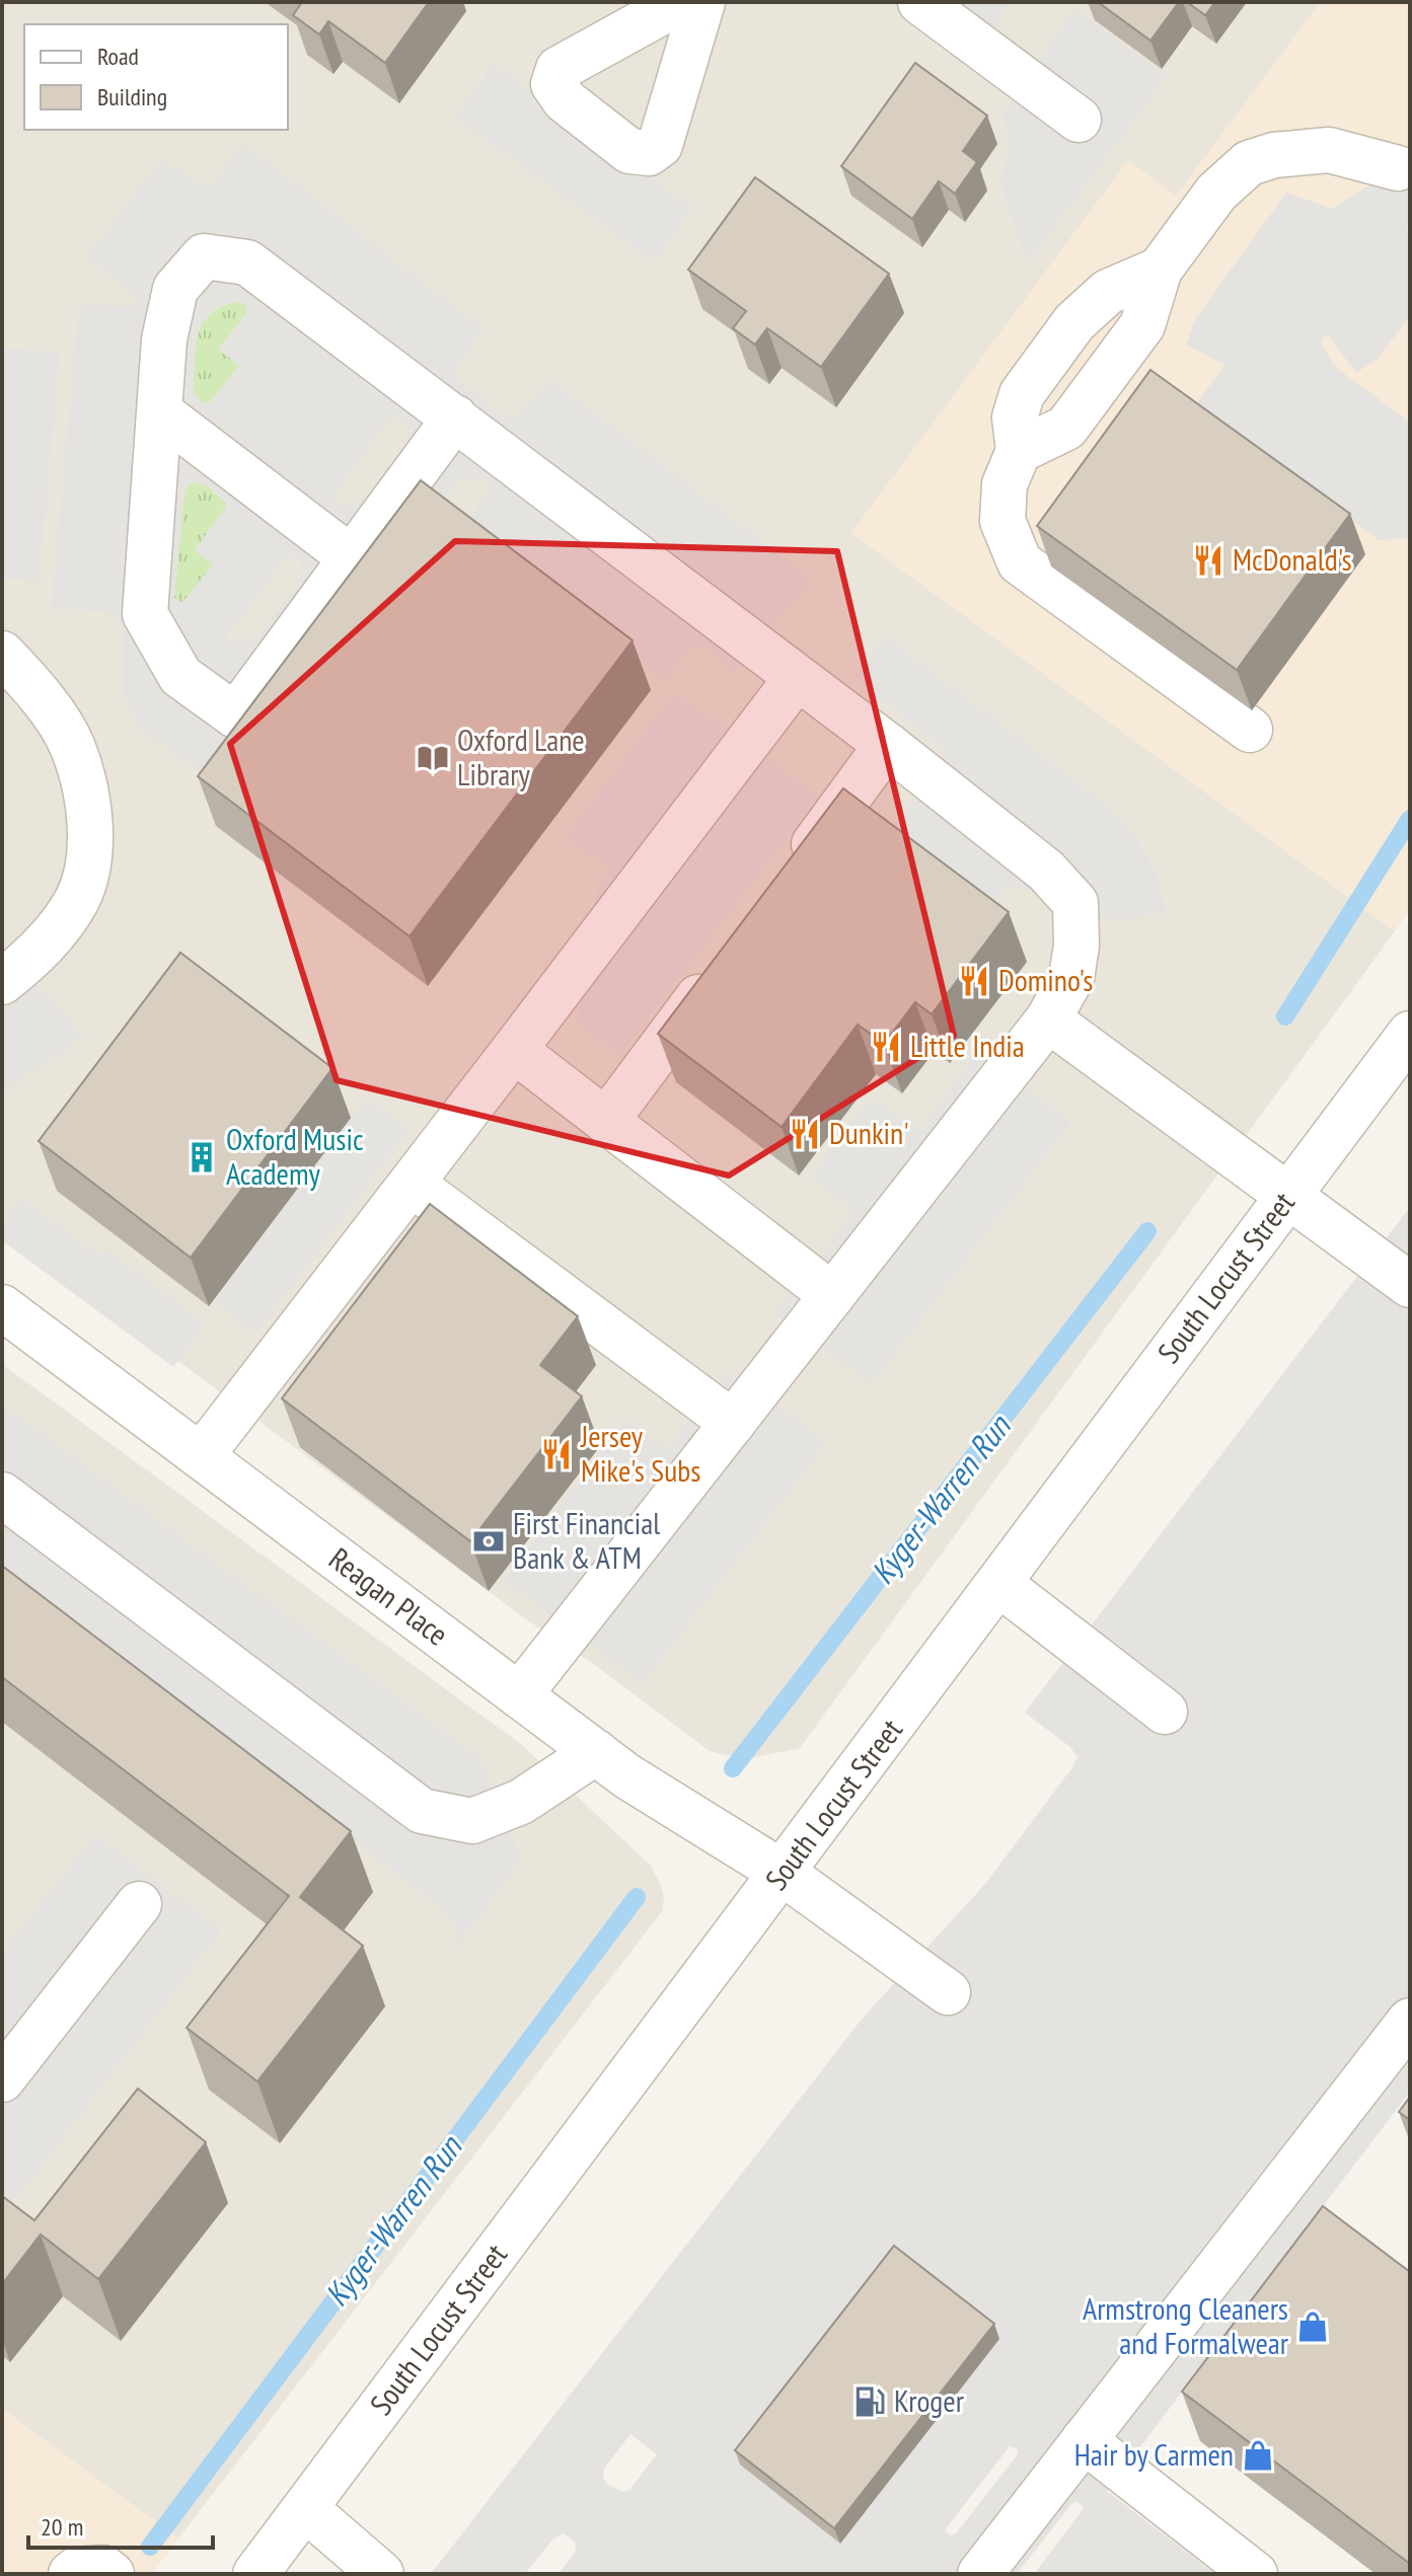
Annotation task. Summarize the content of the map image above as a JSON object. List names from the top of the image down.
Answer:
{
  "streets": {
    "street": ["South Locust Street", "Reagan Place"]
  },
  "crossings": [
    ["South Locust Street", "Reagan Place"]
  ],
  "water": ["Kyger-Warren Run"],
  "places": {
    "restaurant": [
      "McDonald's",
      "Domino's",
      "Little India",
      "Dunkin'",
      "Jersey Mike's Subs"
    ],
    "library": ["Oxford Lane Library"],
    "building": ["Oxford Music Academy"],
    "bank": ["First Financial Bank & ATM"],
    "shop": ["Armstrong Cleaners and Formalwear", "Hair by Carmen"],
    "fuel station": ["Kroger"]
  },
  "legend": ["Road", "Building"],
  "scale_bar": "20 m"
}
